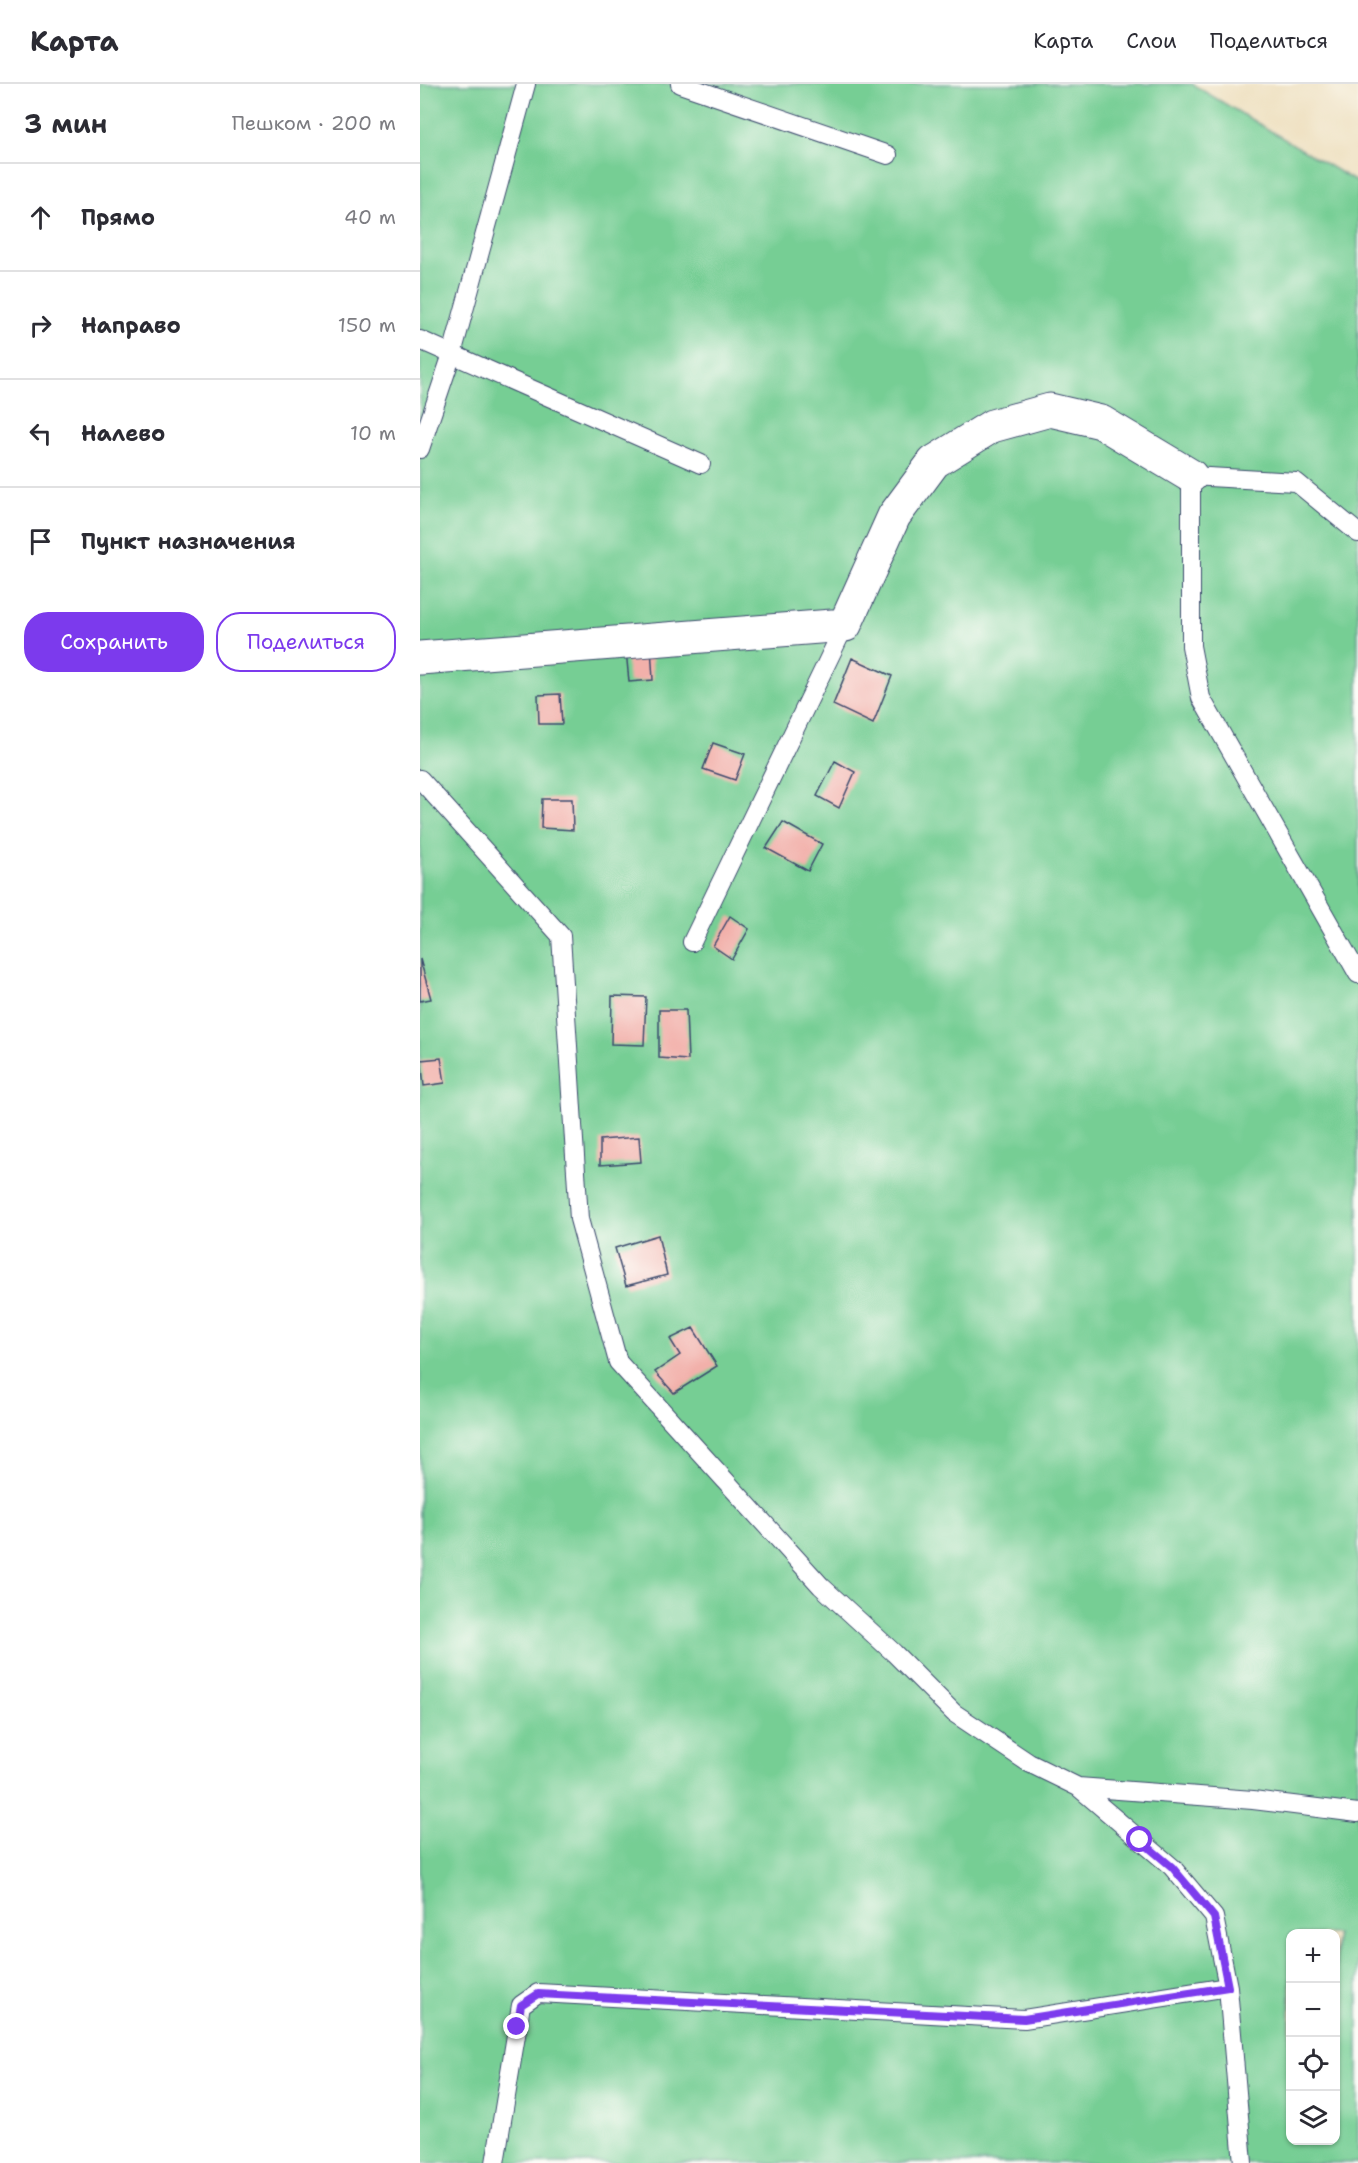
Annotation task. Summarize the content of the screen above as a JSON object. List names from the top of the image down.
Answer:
{
  "page": {
    "header": "Карта",
    "nav": ["Карта", "Слои", "Поделиться"],
    "heading": ["3 мин", "Пешком · 200 m"],
    "list": [
      ["Прямо", "40 m"],
      ["Направо", "150 m"],
      ["Налево", "10 m"],
      "Пункт назначения"
    ],
    "buttons": ["Сохранить", "Поделиться"],
    "map_buttons": ["+", "−"]
  }
}
